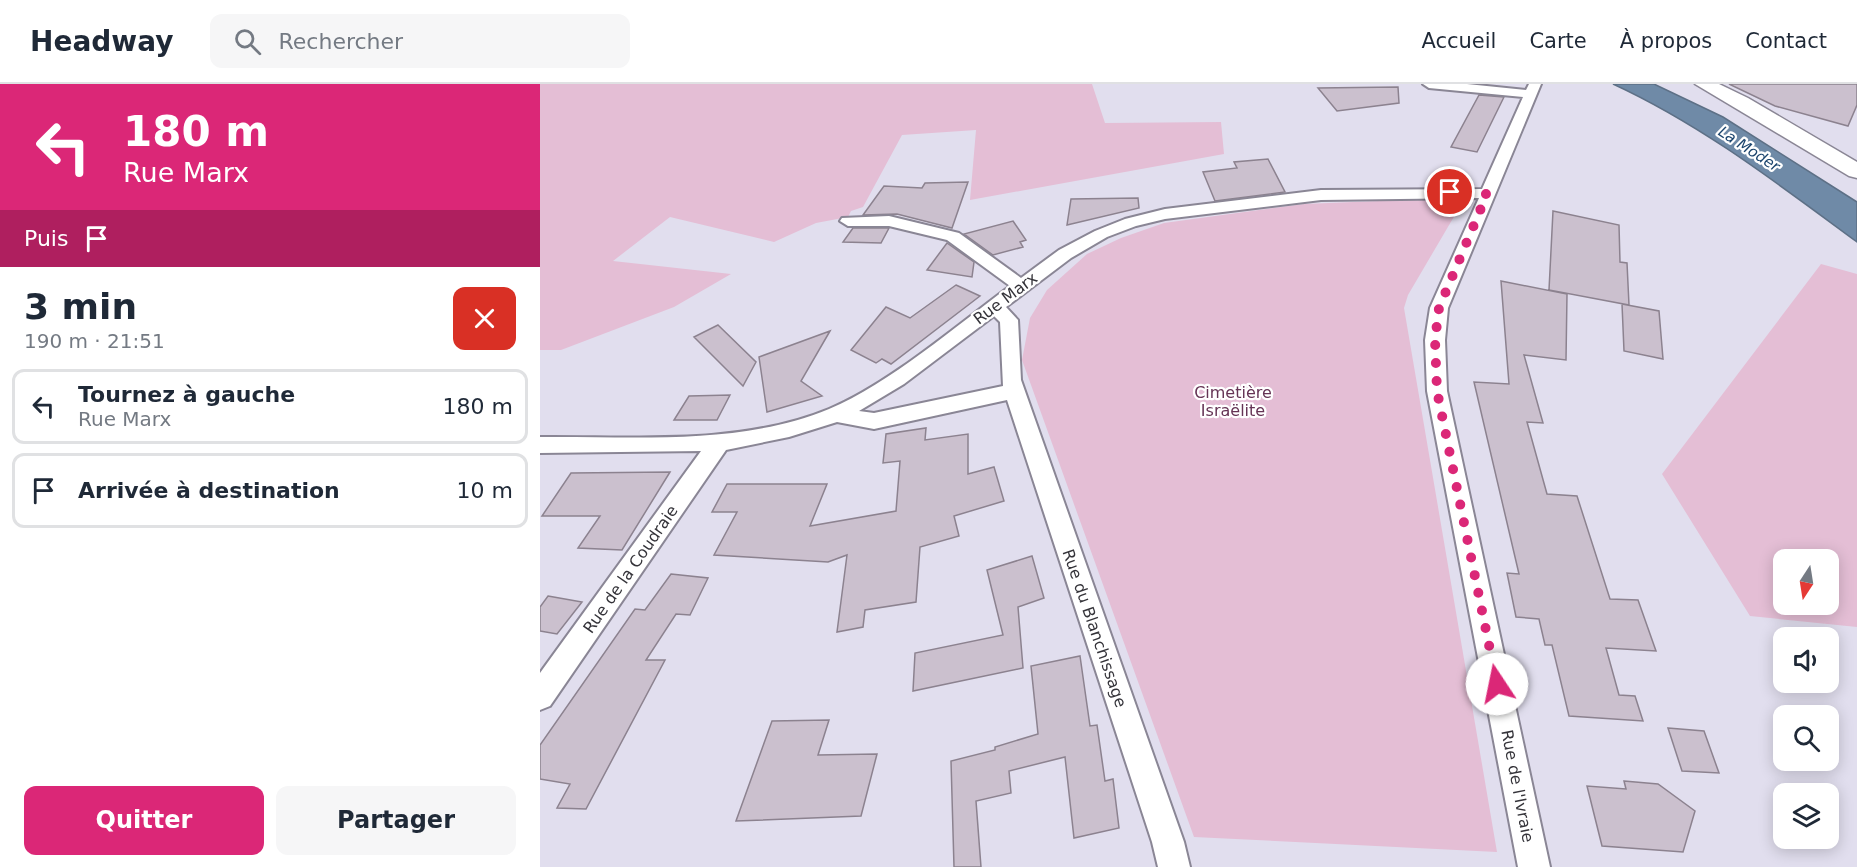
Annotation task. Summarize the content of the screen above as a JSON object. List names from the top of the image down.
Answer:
{
  "streets": {
    "street": [
      "Rue Marx",
      "Rue de la Coudraie",
      "Rue du Blanchissage",
      "Rue de l'Ivraie"
    ]
  },
  "crossings": [
    ["Rue Marx", "Rue de la Coudraie"],
    ["Rue Marx", "Rue du Blanchissage"],
    ["Rue Marx", "Rue de l'Ivraie"]
  ],
  "water": ["La Moder"],
  "parks": ["Cimetière Israëlite"],
  "north": "bottom",
  "page": {
    "header": "Headway",
    "search": "Rechercher",
    "nav": [
      "Accueil",
      "Carte",
      "À propos",
      "Contact"
    ],
    "turn": ["180 m", "Rue Marx"],
    "then": "Puis",
    "heading": ["3 min", "190 m · 21:51"],
    "list": [
      {
        "name": "Tournez à gauche",
        "note": "Rue Marx",
        "value": "180 m"
      },
      {
        "name": "Arrivée à destination",
        "value": "10 m"
      }
    ],
    "buttons": ["Quitter", "Partager"]
  }
}
